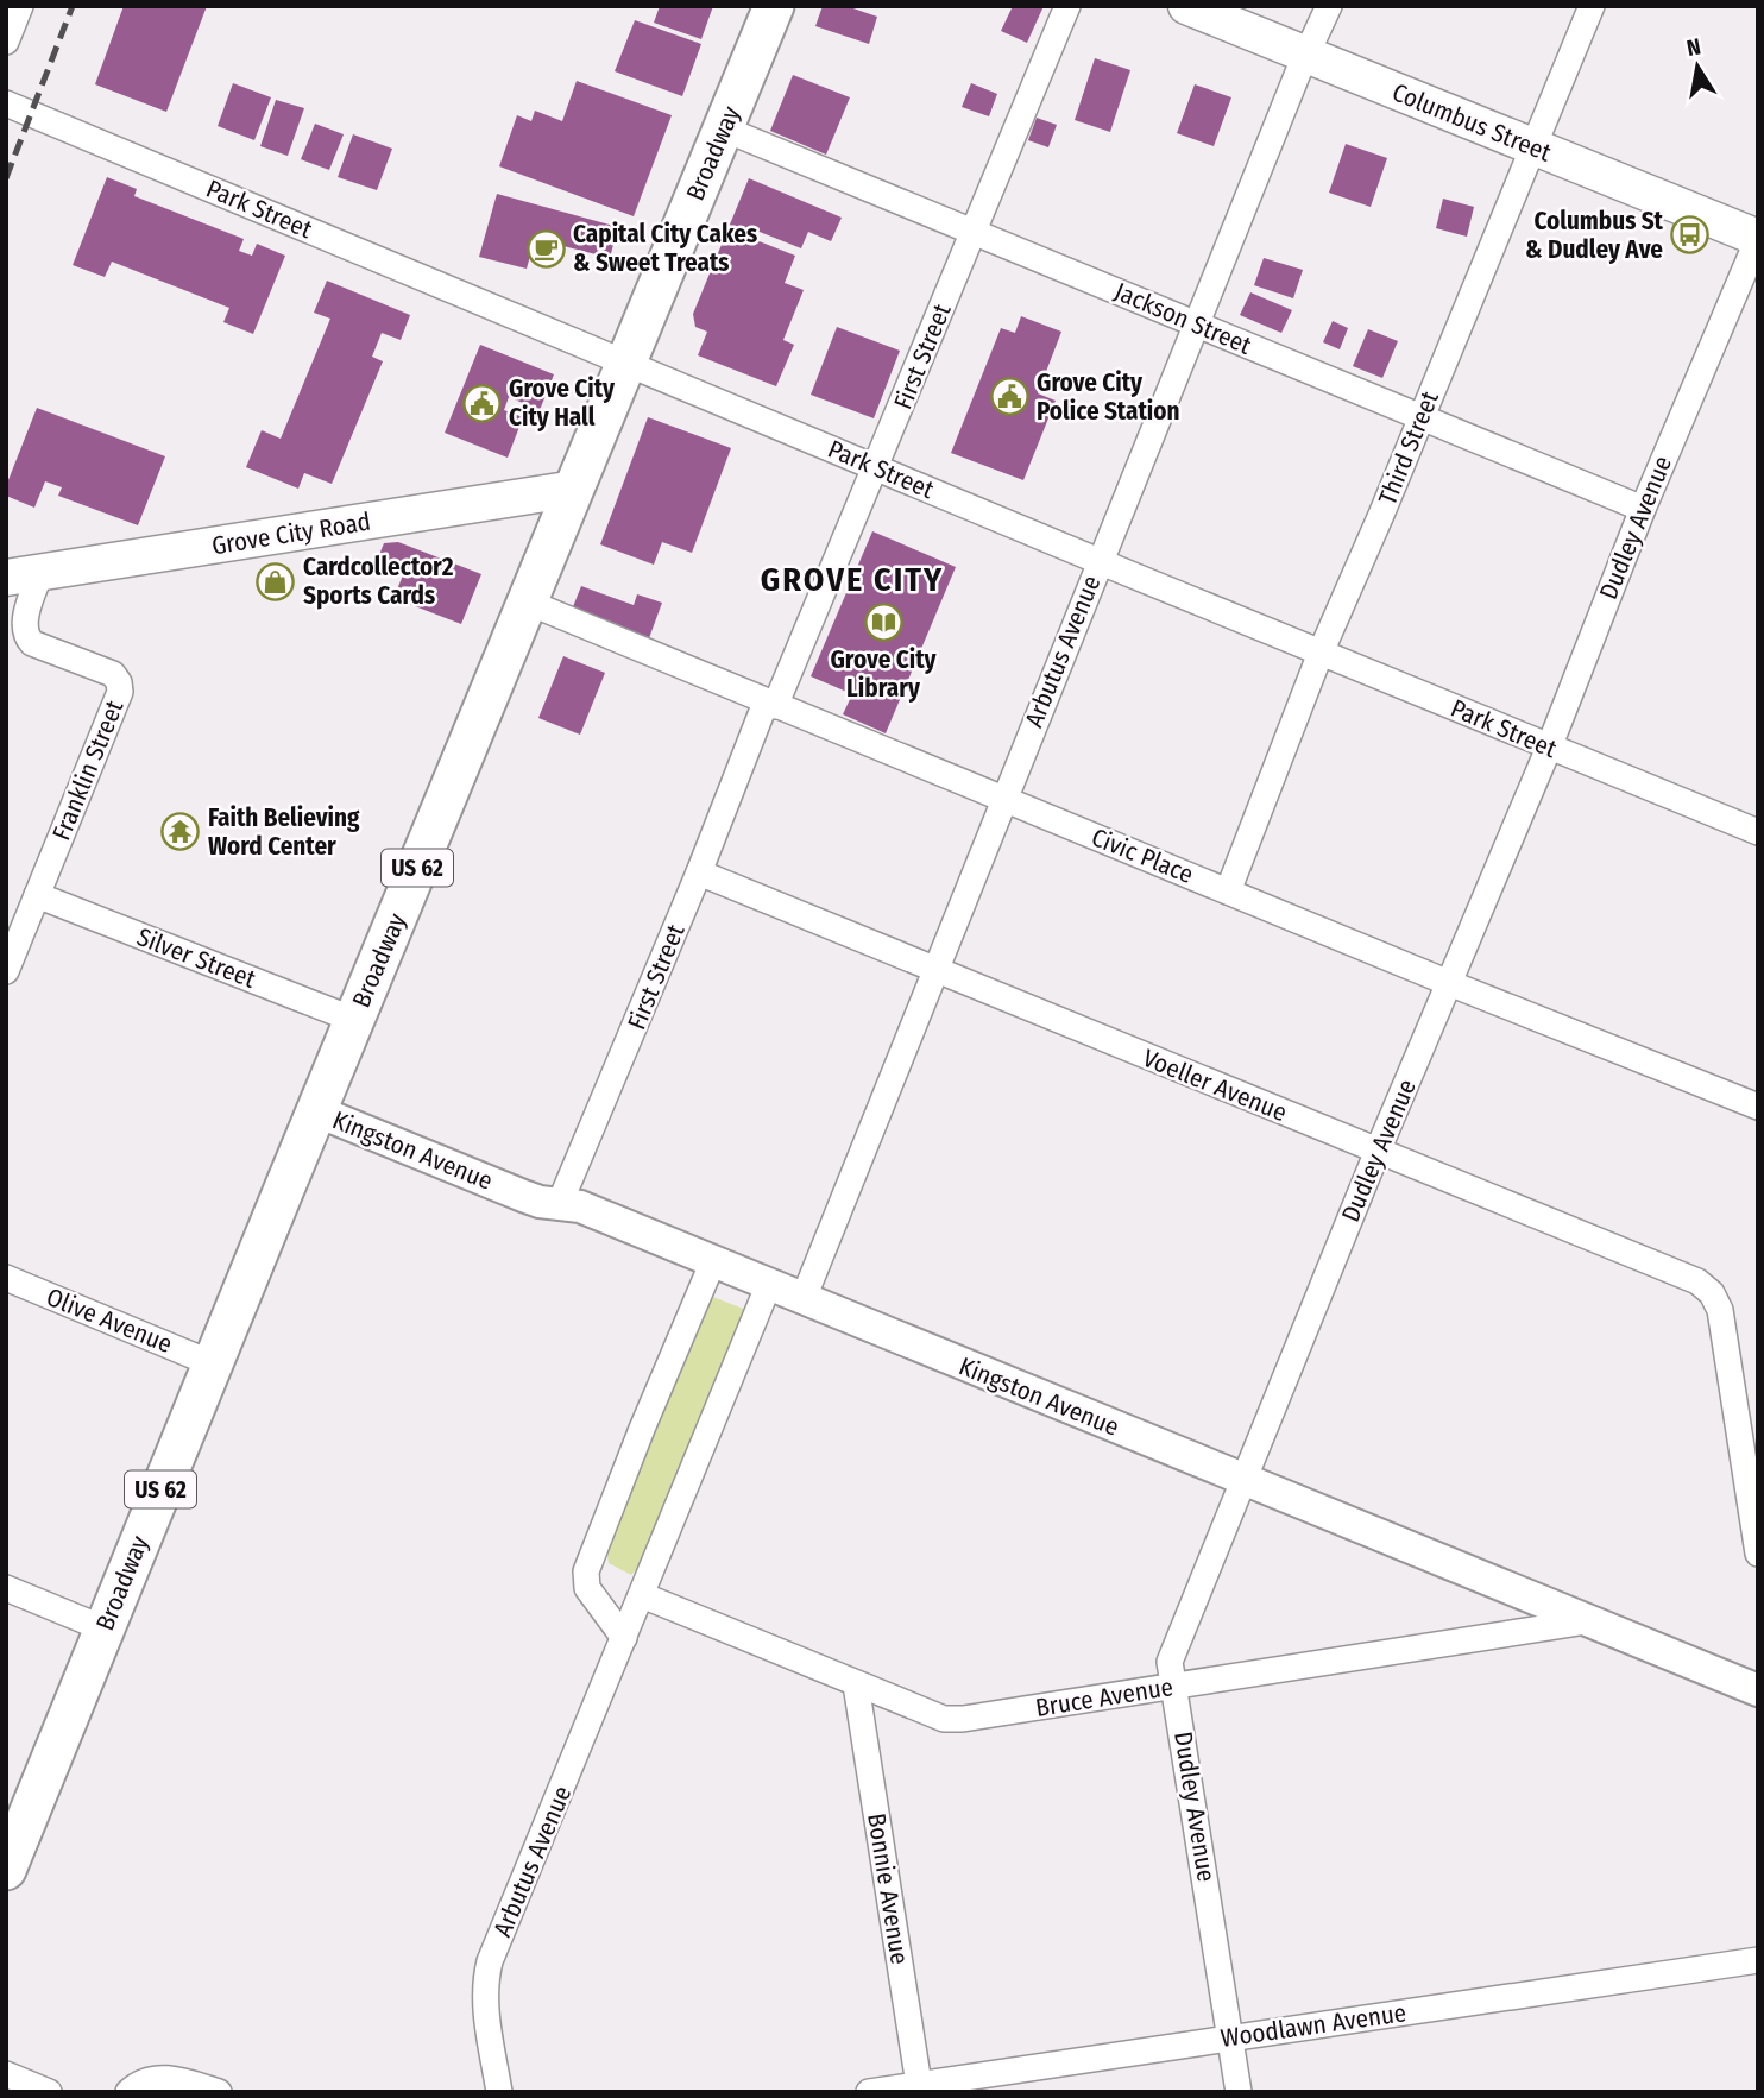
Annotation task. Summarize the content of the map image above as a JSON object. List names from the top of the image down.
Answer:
{
  "streets": {
    "main road": [
      "Columbus Street",
      "Broadway",
      "Grove City Road",
      "US 62"
    ],
    "street": [
      "Park Street",
      "Jackson Street",
      "First Street",
      "Third Street",
      "Dudley Avenue",
      "Arbutus Avenue",
      "Franklin Street",
      "Civic Place",
      "Silver Street",
      "Voeller Avenue",
      "Kingston Avenue",
      "Olive Avenue",
      "Bruce Avenue",
      "Bonnie Avenue",
      "Woodlawn Avenue"
    ]
  },
  "crossings": [
    ["Columbus Street", "Third Street"],
    ["Columbus Street", "Dudley Avenue"],
    ["Columbus Street", "Arbutus Avenue"],
    ["Broadway", "Park Street"],
    ["Broadway", "Jackson Street"],
    ["Broadway", "Grove City Road"],
    ["Broadway", "Civic Place"],
    ["Broadway", "Silver Street"],
    ["Broadway", "Kingston Avenue"],
    ["Broadway", "Olive Avenue"],
    ["Park Street", "First Street"],
    ["Park Street", "Third Street"],
    ["Park Street", "Dudley Avenue"],
    ["Park Street", "Arbutus Avenue"],
    ["Jackson Street", "First Street"],
    ["Jackson Street", "Third Street"],
    ["Jackson Street", "Dudley Avenue"],
    ["Jackson Street", "Arbutus Avenue"],
    ["First Street", "Civic Place"],
    ["First Street", "Voeller Avenue"],
    ["First Street", "Kingston Avenue"],
    ["Third Street", "Civic Place"],
    ["Dudley Avenue", "Civic Place"],
    ["Dudley Avenue", "Voeller Avenue"],
    ["Dudley Avenue", "Kingston Avenue"],
    ["Dudley Avenue", "Bruce Avenue"],
    ["Dudley Avenue", "Woodlawn Avenue"],
    ["Grove City Road", "Franklin Street"],
    ["Arbutus Avenue", "Civic Place"],
    ["Arbutus Avenue", "Voeller Avenue"],
    ["Arbutus Avenue", "Kingston Avenue"],
    ["Arbutus Avenue", "Bruce Avenue"],
    ["Franklin Street", "Silver Street"],
    ["Kingston Avenue", "Bruce Avenue"],
    ["Bruce Avenue", "Bonnie Avenue"],
    ["Bonnie Avenue", "Woodlawn Avenue"]
  ],
  "districts": ["GROVE CITY"],
  "places": {
    "bus stop": ["Columbus St & Dudley Ave"],
    "cafe": ["Capital City Cakes & Sweet Treats"],
    "public building": ["Grove City Police Station", "Grove City City Hall"],
    "shop": ["Cardcollector2 Sports Cards"],
    "library": ["Grove City Library"],
    "temple": ["Faith Believing Word Center"]
  },
  "north": "top"
}
